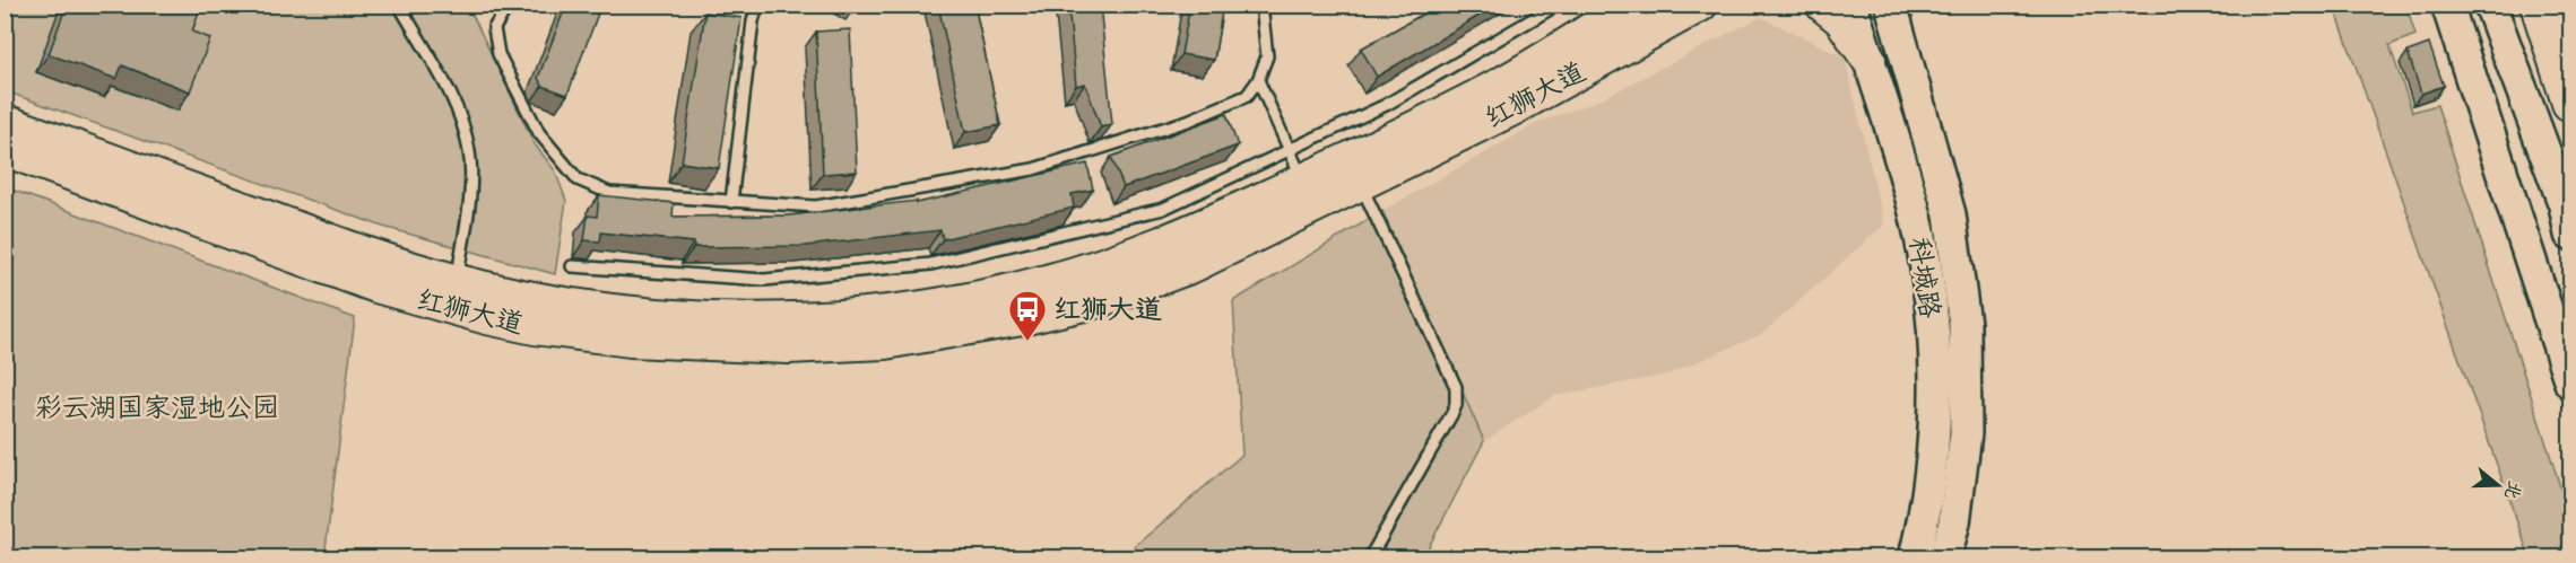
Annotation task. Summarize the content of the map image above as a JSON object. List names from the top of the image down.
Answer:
{
  "streets": {
    "main road": ["红狮大道", "科城路"]
  },
  "parks": ["彩云湖国家湿地公园"],
  "places": {
    "bus stop": ["红狮大道"]
  },
  "north": "right"
}
